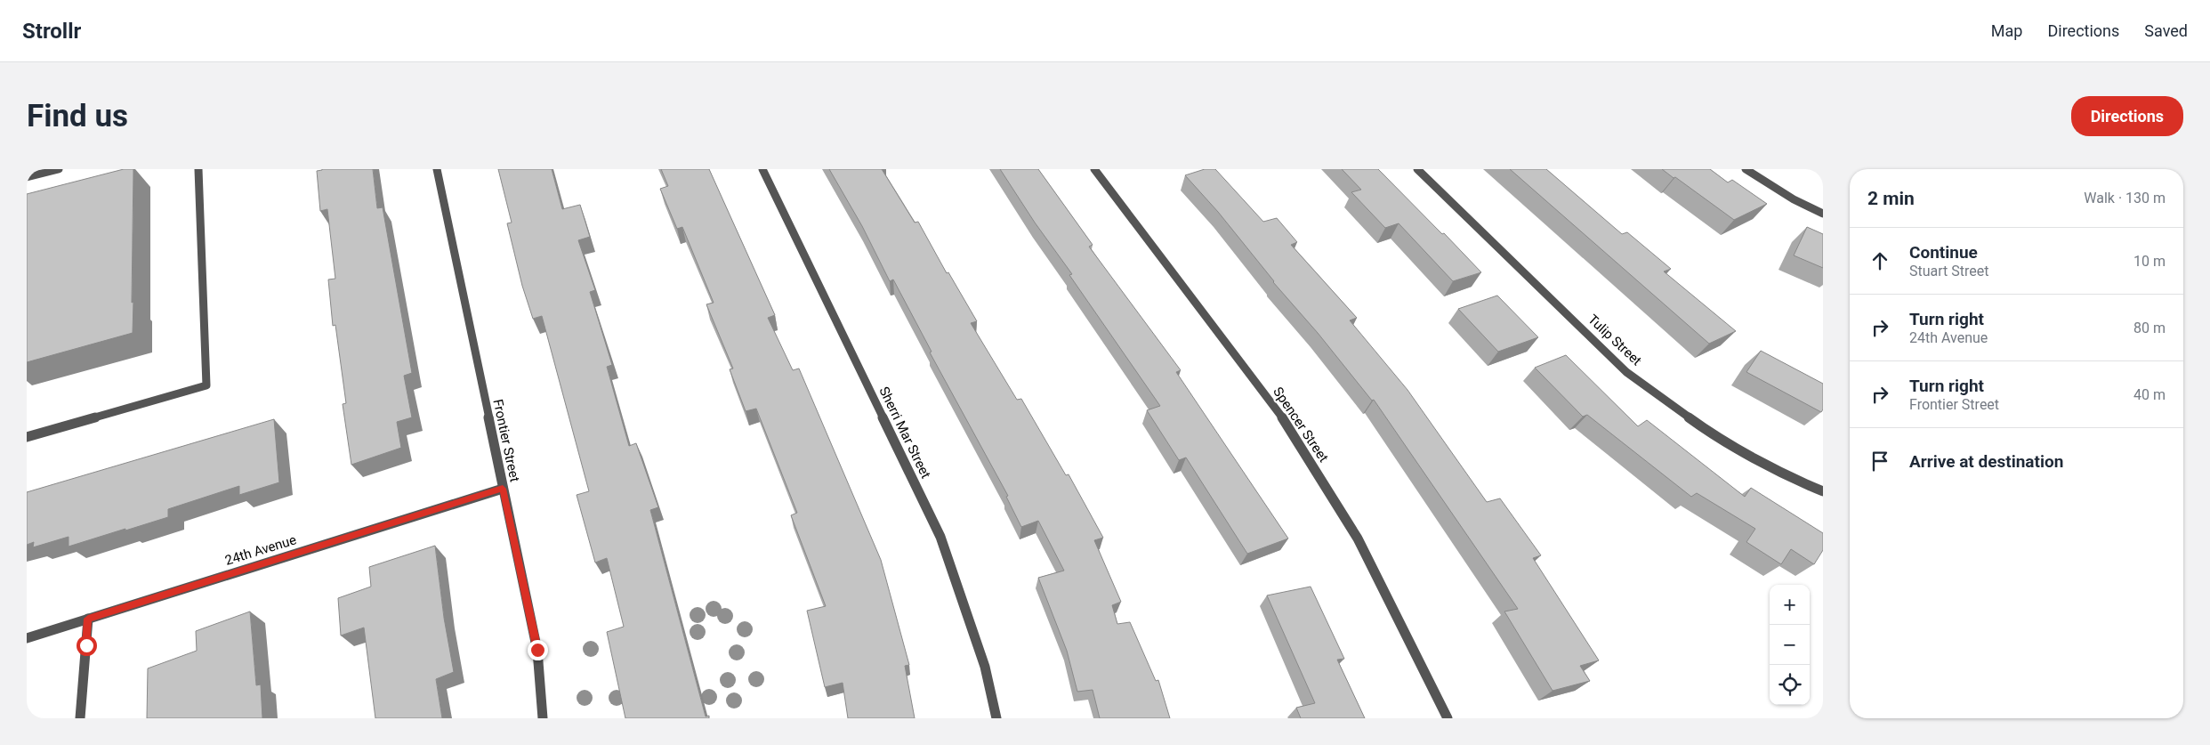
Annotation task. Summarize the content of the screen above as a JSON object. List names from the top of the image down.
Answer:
{
  "streets": {
    "street": [
      "Tulip Street",
      "Spencer Street",
      "Sherri Mar Street",
      "Frontier Street",
      "24th Avenue"
    ]
  },
  "crossings": [
    ["Frontier Street", "24th Avenue"]
  ],
  "page": {
    "header": "Strollr",
    "nav": ["Map", "Directions", "Saved"],
    "buttons": "Directions",
    "title": "Find us",
    "heading": ["2 min", "Walk · 130 m"],
    "list": [
      ["Continue", "Stuart Street", "10 m"],
      ["Turn right", "24th Avenue", "80 m"],
      ["Turn right", "Frontier Street", "40 m"],
      "Arrive at destination"
    ],
    "map_buttons": ["+", "−"]
  }
}
